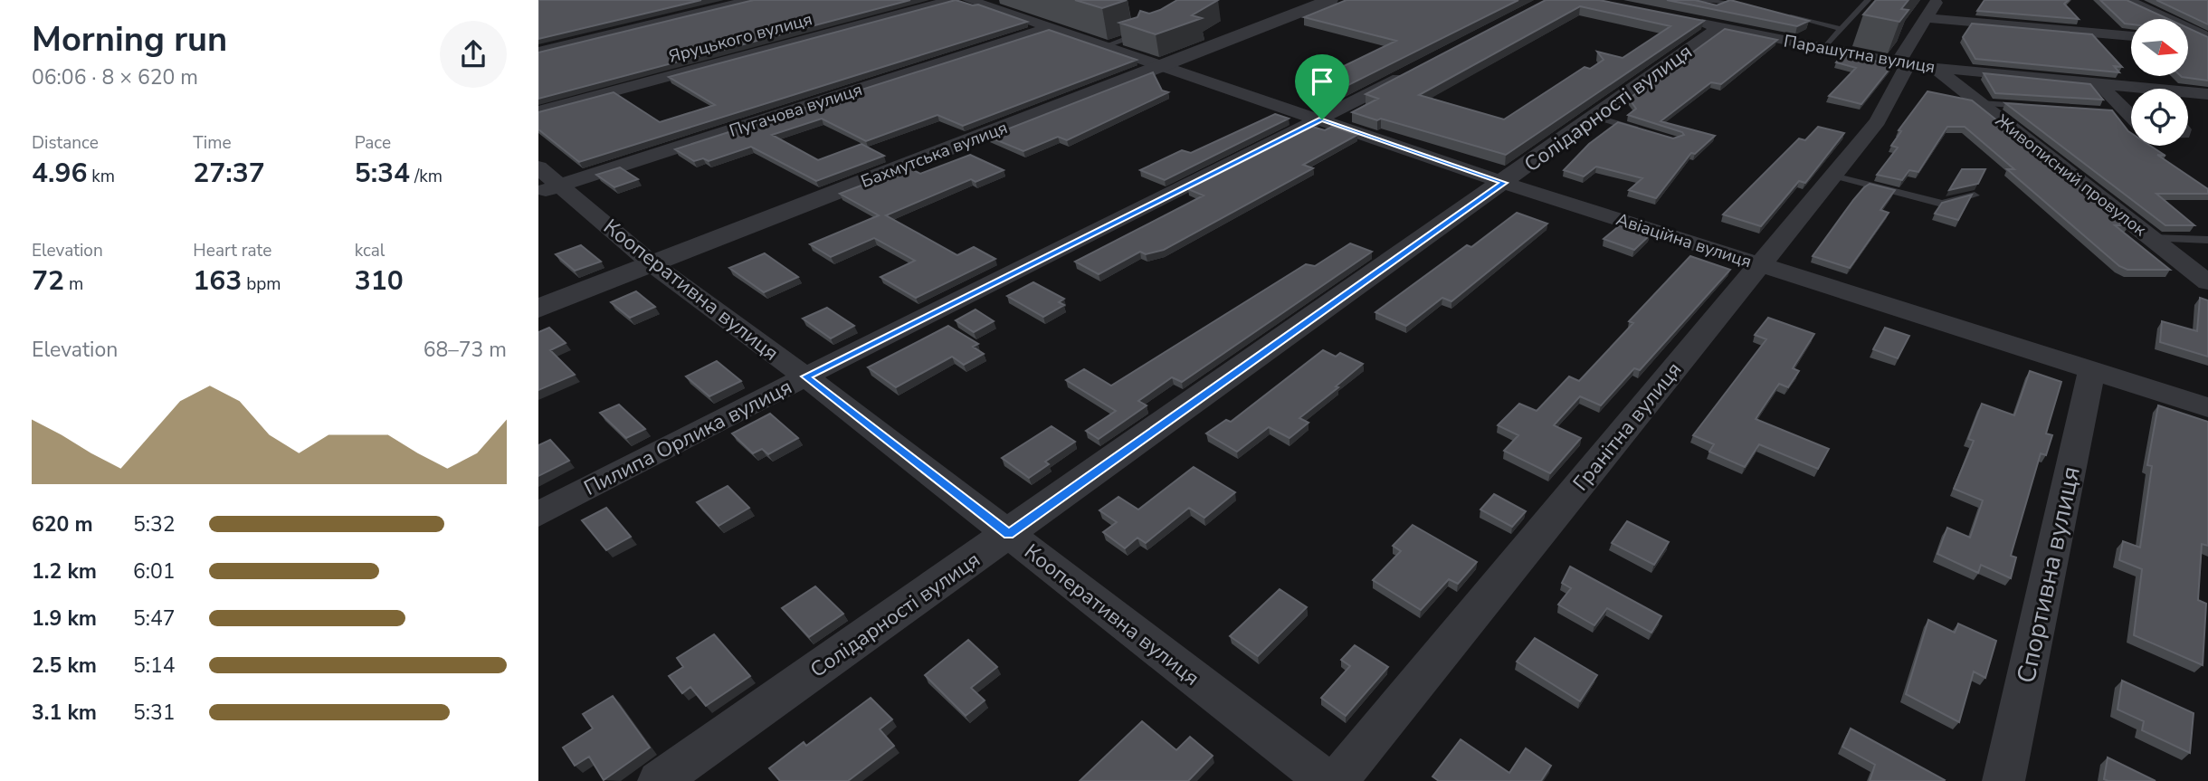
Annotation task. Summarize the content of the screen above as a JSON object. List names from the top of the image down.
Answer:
{
  "streets": {
    "street": [
      "Яруцького вулиця",
      "Парашутна вулиця",
      "Солідарності вулиця",
      "Пугачова вулиця",
      "Бахмутська вулиця",
      "Живописний провулок",
      "Авіаційна вулиця",
      "Кооперативна вулиця",
      "Гранітна вулиця",
      "Пилипа Орлика вулиця",
      "Спортивна вулиця"
    ]
  },
  "crossings": [
    ["Парашутна вулиця", "Солідарності вулиця"],
    ["Парашутна вулиця", "Живописний провулок"],
    ["Парашутна вулиця", "Гранітна вулиця"],
    ["Солідарності вулиця", "Авіаційна вулиця"],
    ["Солідарності вулиця", "Кооперативна вулиця"],
    ["Пугачова вулиця", "Авіаційна вулиця"],
    ["Пугачова вулиця", "Кооперативна вулиця"],
    ["Бахмутська вулиця", "Авіаційна вулиця"],
    ["Бахмутська вулиця", "Кооперативна вулиця"],
    ["Авіаційна вулиця", "Гранітна вулиця"],
    ["Авіаційна вулиця", "Пилипа Орлика вулиця"],
    ["Авіаційна вулиця", "Спортивна вулиця"],
    ["Кооперативна вулиця", "Пилипа Орлика вулиця"]
  ],
  "north": "right",
  "page": {
    "heading": ["Morning run", "06:06 · 8 × 620 m"],
    "stats": [
      ["Distance", "4.96 km"],
      ["Time", "27:37"],
      ["Pace", "5:34 /km"],
      ["Elevation", "72 m"],
      ["Heart rate", "163 bpm"],
      ["kcal", "310"]
    ],
    "chart": ["Elevation", "68–73 m"],
    "list": [
      {
        "name": "620 m",
        "note": "5:32"
      },
      {
        "name": "1.2 km",
        "note": "6:01"
      },
      {
        "name": "1.9 km",
        "note": "5:47"
      },
      {
        "name": "2.5 km",
        "note": "5:14"
      },
      {
        "name": "3.1 km",
        "note": "5:31"
      }
    ]
  }
}
